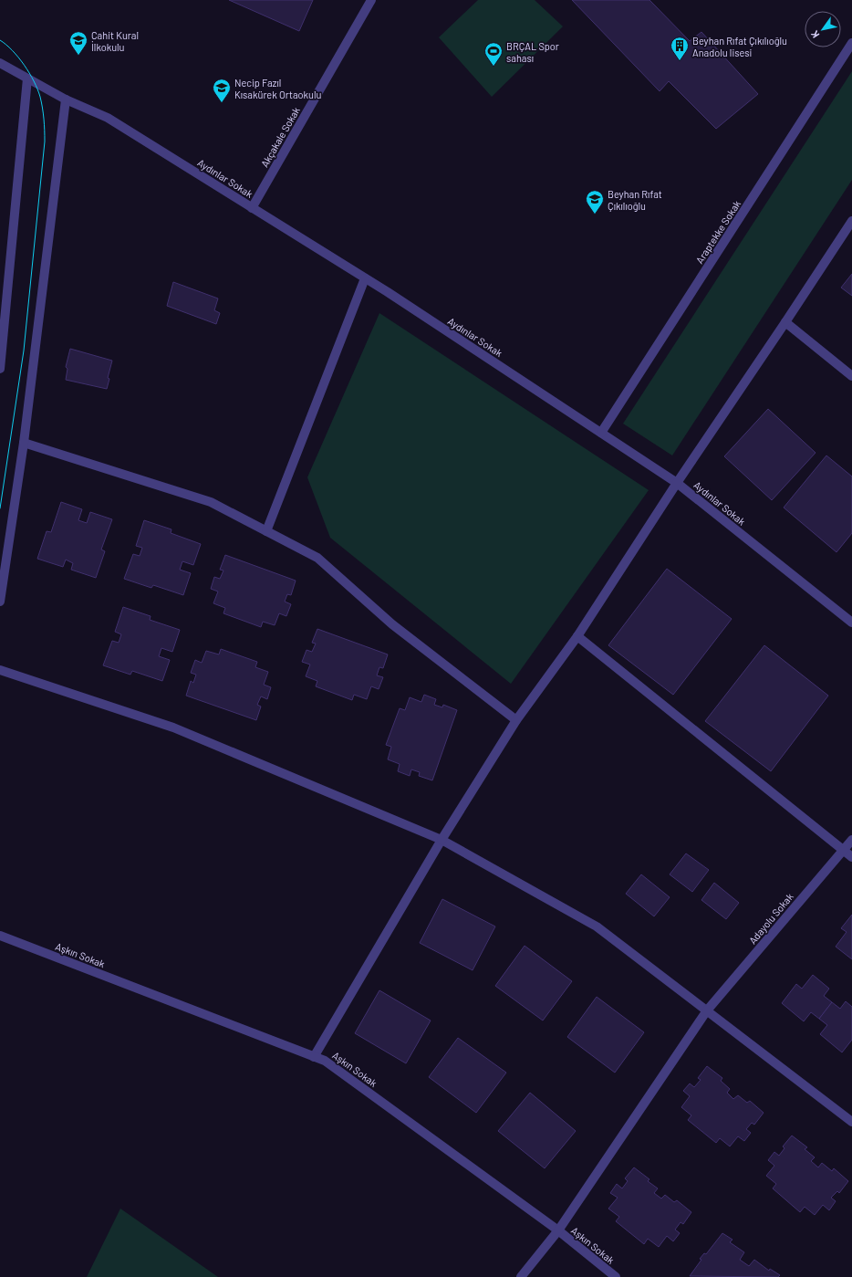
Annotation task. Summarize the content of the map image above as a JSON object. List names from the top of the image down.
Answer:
{
  "streets": {
    "street": [
      "Akçakale Sokak",
      "Aydınlar Sokak",
      "Araptekke Sokak",
      "Adayolu Sokak",
      "Aşkın Sokak"
    ]
  },
  "crossings": [
    ["Akçakale Sokak", "Aydınlar Sokak"],
    ["Aydınlar Sokak", "Araptekke Sokak"],
    ["Adayolu Sokak", "Aşkın Sokak"]
  ],
  "places": {
    "school or university": ["Cahit Kural İlkokulu", "Necip Fazıl Kısakürek Ortaokulu", "Beyhan Rıfat Çıkılıoğlu"],
    "building": ["Beyhan Rıfat Çıkılıoğlu Anadolu lisesi"],
    "sports": ["BRÇAL Spor sahası"]
  },
  "north": "bottom left"
}
